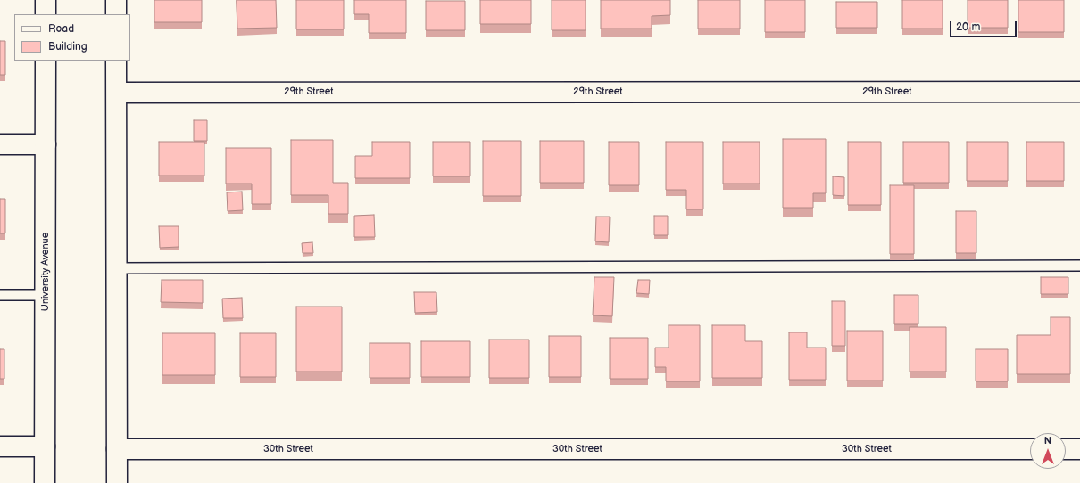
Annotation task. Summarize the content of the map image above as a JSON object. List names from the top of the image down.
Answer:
{
  "streets": {
    "street": ["29th Street", "University Avenue", "30th Street"]
  },
  "legend": ["Road", "Building"],
  "scale_bar": "20 m",
  "north": "top"
}
